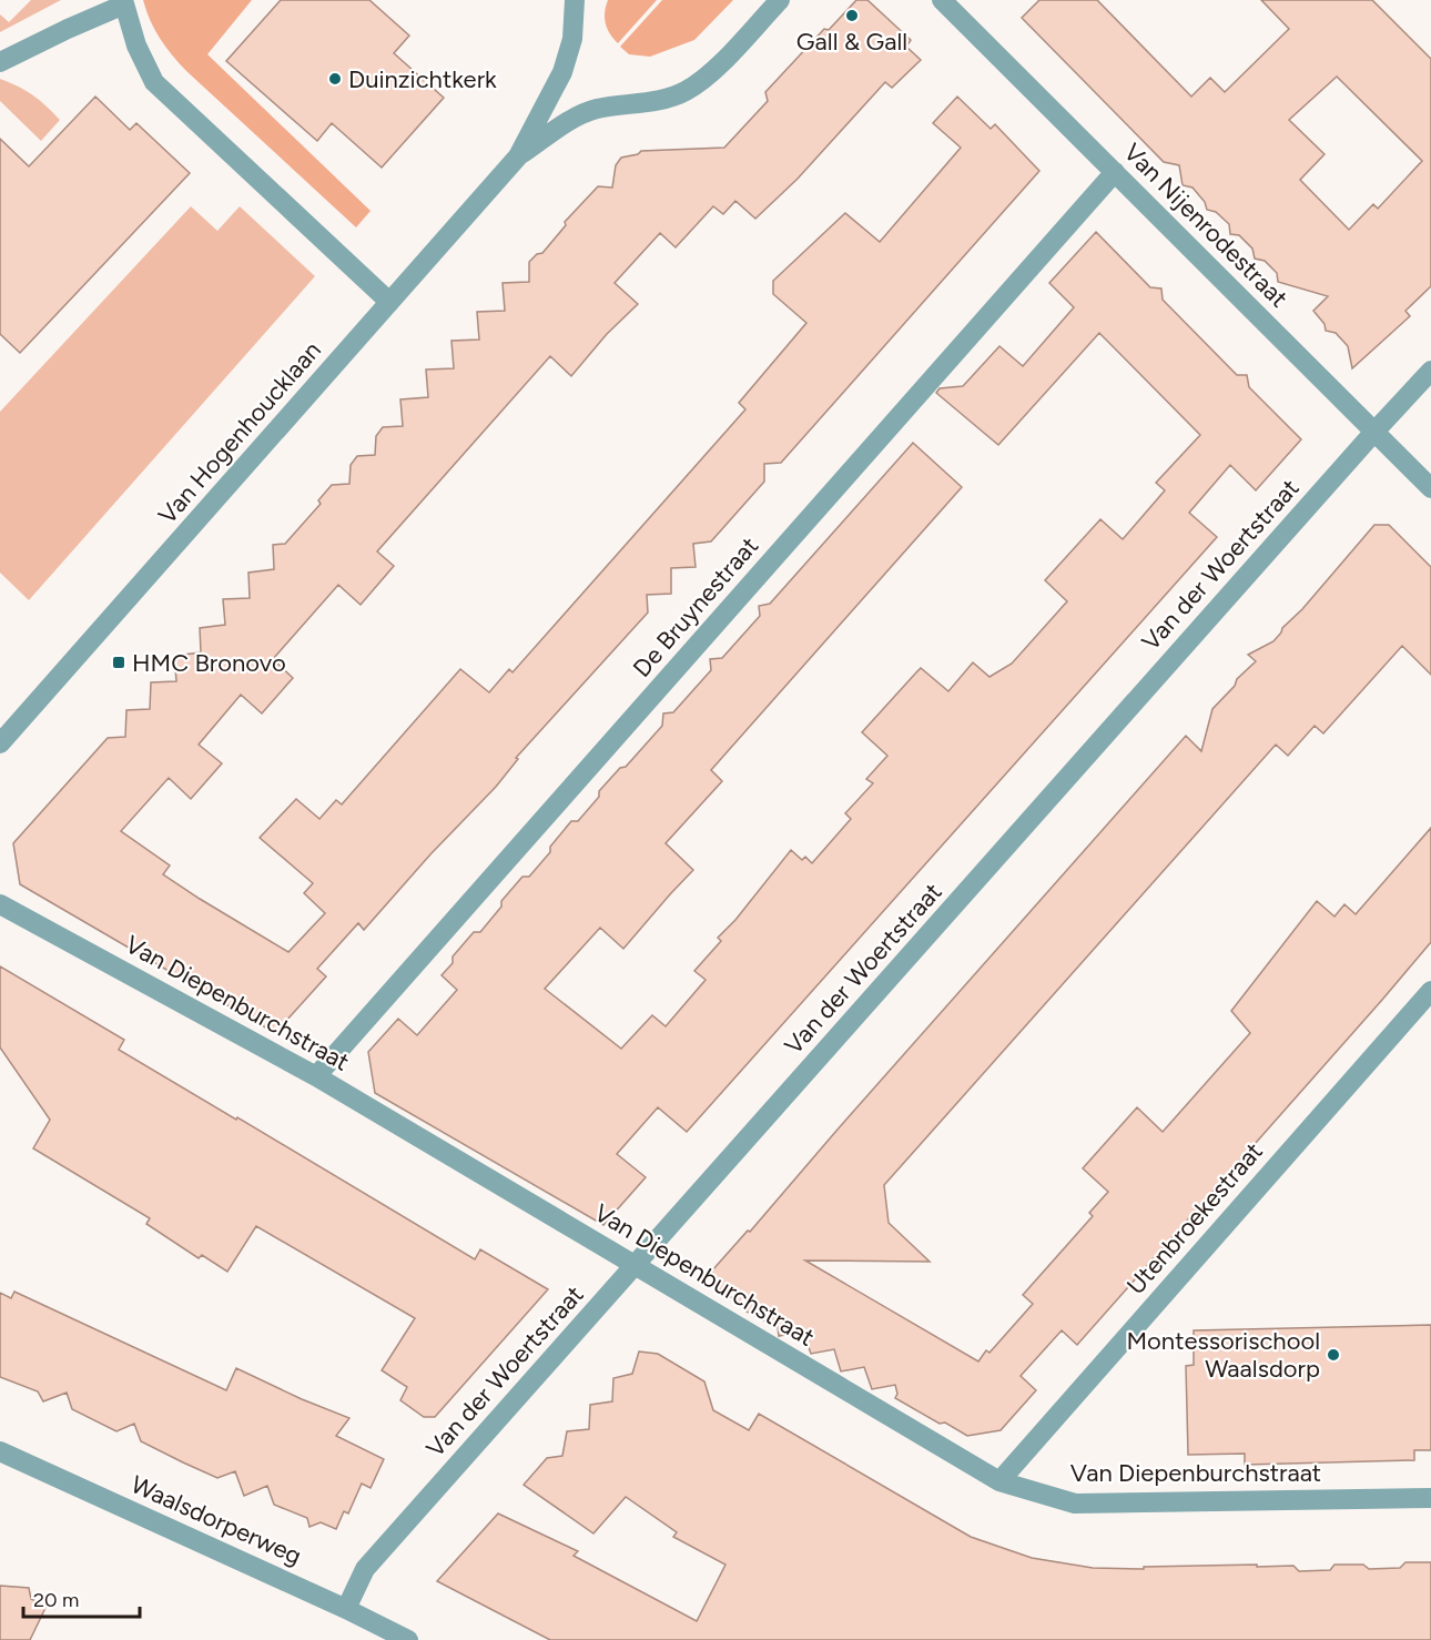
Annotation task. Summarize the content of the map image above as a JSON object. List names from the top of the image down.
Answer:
{
  "streets": {
    "street": [
      "Van Nijenrodestraat",
      "Van Hogenhoucklaan",
      "Van der Woertstraat",
      "De Bruynestraat",
      "Van Diepenburchstraat",
      "Utenbroekestraat",
      "Waalsdorperweg"
    ]
  },
  "crossings": [
    ["Van Nijenrodestraat", "Van der Woertstraat"],
    ["Van Nijenrodestraat", "De Bruynestraat"],
    ["Van der Woertstraat", "Van Diepenburchstraat"],
    ["Van der Woertstraat", "Waalsdorperweg"],
    ["De Bruynestraat", "Van Diepenburchstraat"],
    ["Van Diepenburchstraat", "Utenbroekestraat"]
  ],
  "places": {
    "other": ["Gall & Gall", "Duinzichtkerk", "Montessorischool Waalsdorp"],
    "transit": ["HMC Bronovo"]
  },
  "scale_bar": "20 m"
}
